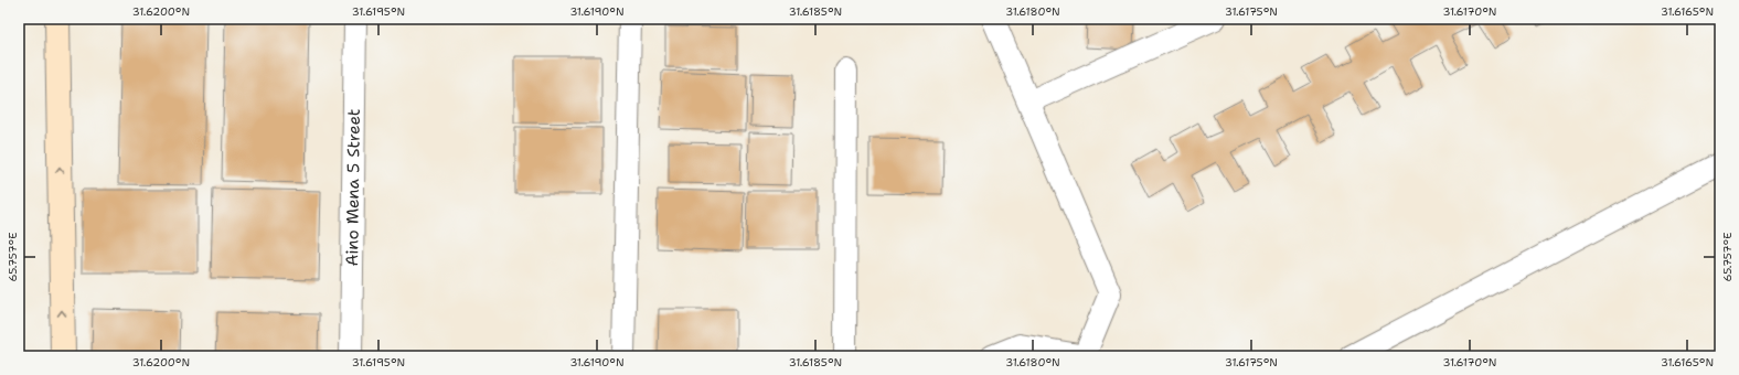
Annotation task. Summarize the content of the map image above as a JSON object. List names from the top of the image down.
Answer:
{
  "streets": {
    "street": ["Aino Mena 5 Street"]
  },
  "coordinates": [
    "31.6200°N",
    "31.6195°N",
    "31.6190°N",
    "31.6185°N",
    "31.6180°N",
    "31.6175°N",
    "31.6170°N",
    "31.6165°N",
    "65.757°E"
  ]
}
